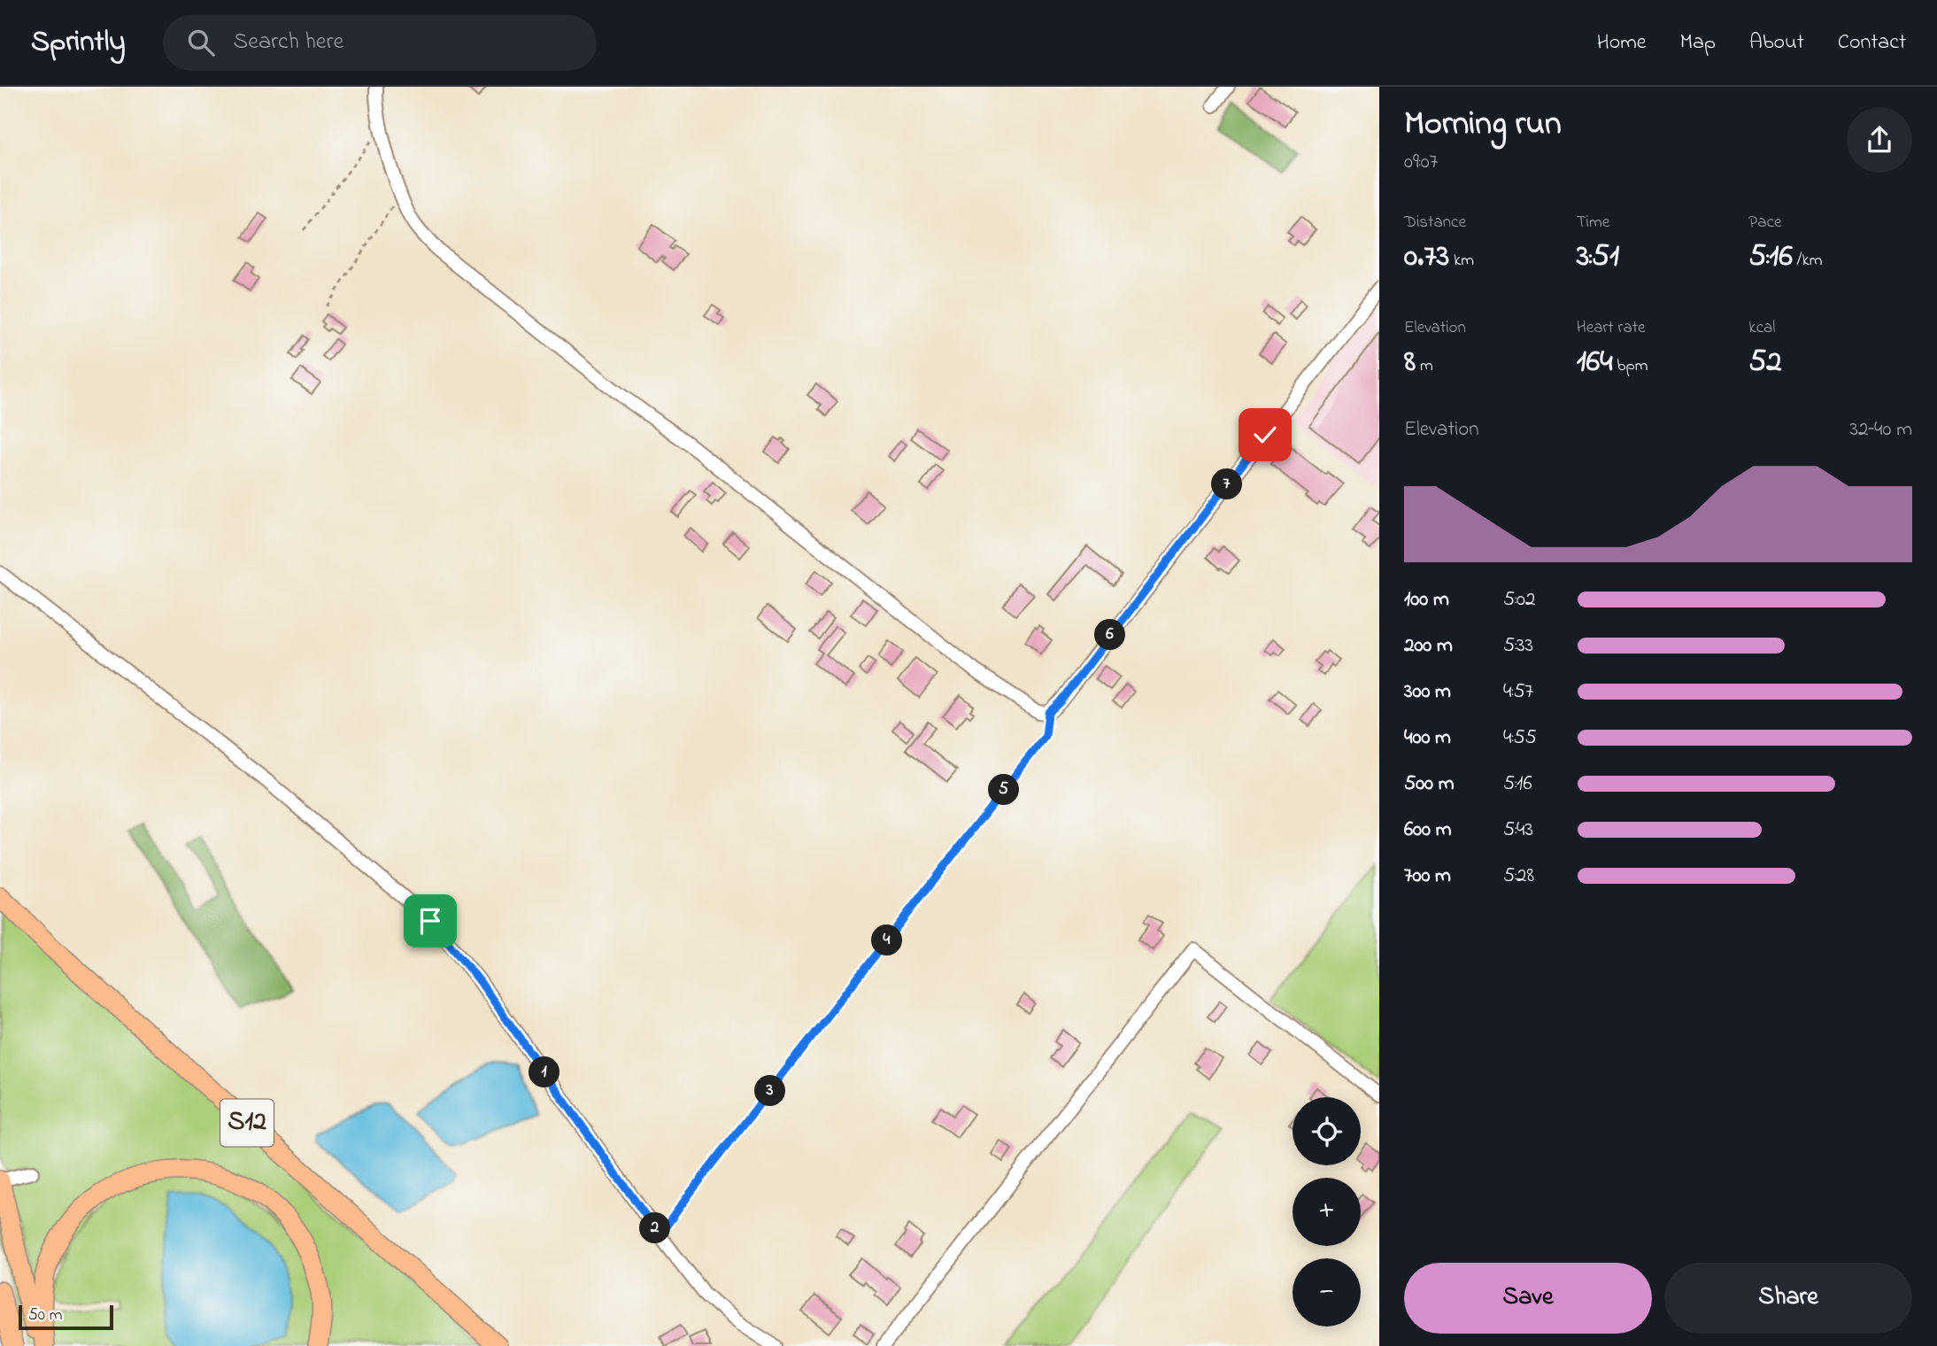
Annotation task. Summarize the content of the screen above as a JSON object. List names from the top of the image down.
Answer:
{
  "streets": {
    "highway": ["S12"]
  },
  "scale_bar": "50 m",
  "page": {
    "header": "Sprintly",
    "search": "Search here",
    "nav": [
      "Home",
      "Map",
      "About",
      "Contact"
    ],
    "heading": ["Morning run", "09:07"],
    "stats": [
      ["Distance", "0.73 km"],
      ["Time", "3:51"],
      ["Pace", "5:16 /km"],
      ["Elevation", "8 m"],
      ["Heart rate", "164 bpm"],
      ["kcal", "52"]
    ],
    "chart": ["Elevation", "32–40 m"],
    "pins": [
      "7",
      "6",
      "5",
      "4",
      "1",
      "3",
      "2"
    ],
    "list": [
      {
        "name": "100 m",
        "note": "5:02"
      },
      {
        "name": "200 m",
        "note": "5:33"
      },
      {
        "name": "300 m",
        "note": "4:57"
      },
      {
        "name": "400 m",
        "note": "4:55"
      },
      {
        "name": "500 m",
        "note": "5:16"
      },
      {
        "name": "600 m",
        "note": "5:43"
      },
      {
        "name": "700 m",
        "note": "5:28"
      }
    ],
    "map_buttons": ["+", "−"],
    "buttons": ["Save", "Share"],
    "scale": "50 m"
  }
}
